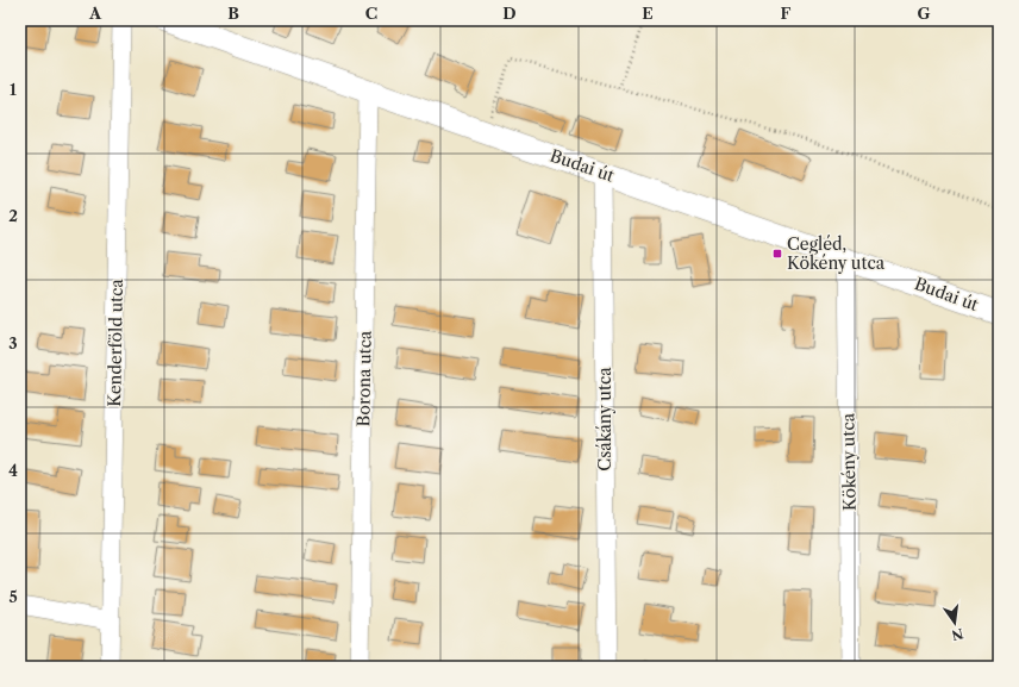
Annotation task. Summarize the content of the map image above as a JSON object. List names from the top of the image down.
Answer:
{
  "streets": {
    "street": [
      "Budai út",
      "Kenderföld utca",
      "Borona utca",
      "Csákány utca",
      "Kökény utca"
    ]
  },
  "crossings": [
    ["Budai út", "Borona utca"],
    ["Budai út", "Csákány utca"],
    ["Budai út", "Kökény utca"]
  ],
  "places": {
    "transit": ["Cegléd, Kökény utca"]
  },
  "north": "bottom",
  "grid": {
    "columns": [
      "A",
      "B",
      "C",
      "D",
      "E",
      "F",
      "G"
    ],
    "rows": [
      "1",
      "2",
      "3",
      "4",
      "5"
    ]
  }
}
